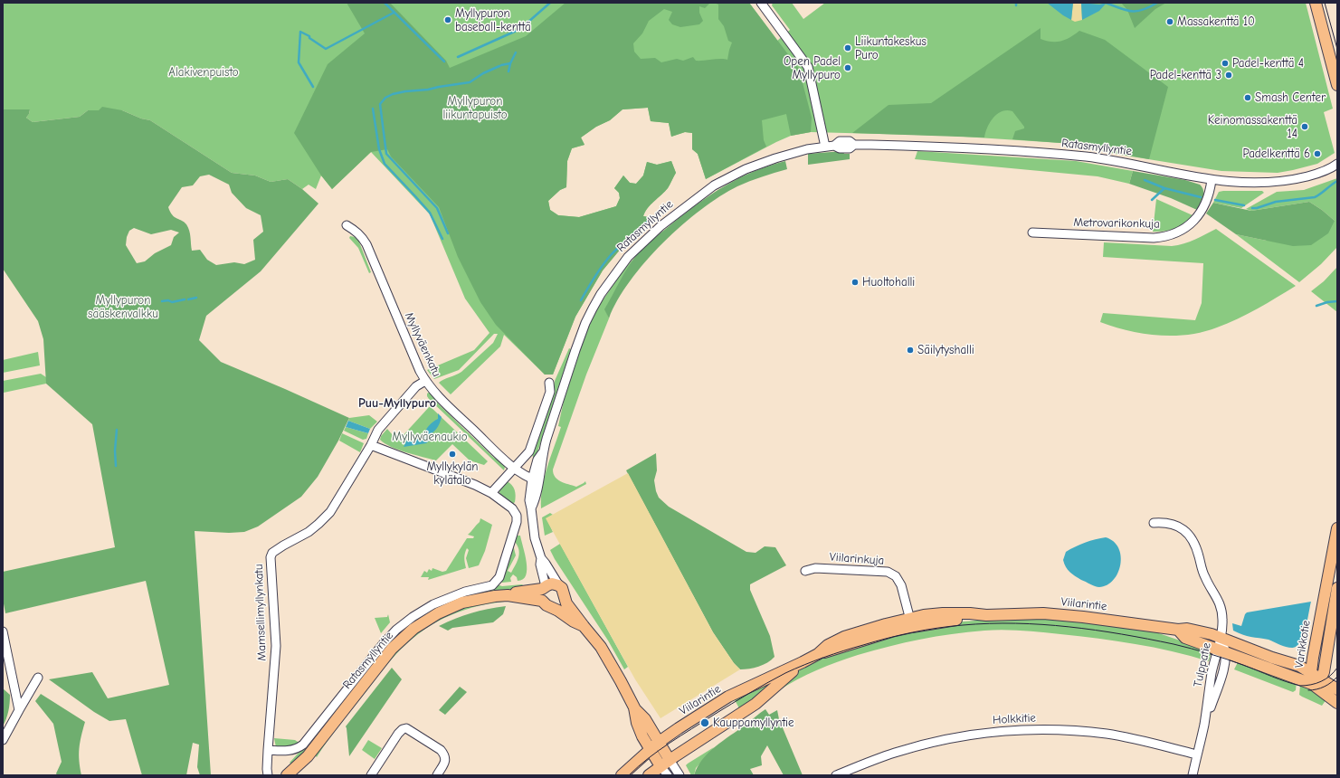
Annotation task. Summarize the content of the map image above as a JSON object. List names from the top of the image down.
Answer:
{
  "streets": {
    "main road": ["Ratasmyllyntie", "Viilarintie", "Varikkotie"],
    "street": [
      "Metrovarikonkuja",
      "Myllyväenkatu",
      "Viilarinkuja",
      "Mamsellimyllynkatu",
      "Tulppatie",
      "Holkkitie"
    ]
  },
  "crossings": [
    ["Ratasmyllyntie", "Metrovarikonkuja"],
    ["Ratasmyllyntie", "Myllyväenkatu"],
    ["Myllyväenkatu", "Mamsellimyllynkatu"],
    ["Viilarinkuja", "Viilarintie"],
    ["Viilarintie", "Varikkotie"],
    ["Viilarintie", "Tulppatie"],
    ["Tulppatie", "Holkkitie"]
  ],
  "districts": ["Puu-Myllypuro"],
  "parks": [
    "Alakivenpuisto",
    "Myllypuron liikuntapuisto",
    "Myllypuron sääskenvalkku",
    "Myllyväenaukio"
  ],
  "places": [
    "Myllypuron baseball-kenttä",
    "Massakenttä 10",
    "Liikuntakeskus Puro",
    "Padel-kenttä 4",
    "Open Padel Myllypuro",
    "Padel-kenttä 3",
    "Smash Center",
    "Keinomassakenttä 14",
    "Padelkenttä 6",
    "Huoltohalli",
    "Säilytyshalli",
    "Myllykylän kylätalo",
    "Kauppamyllyntie"
  ]
}
